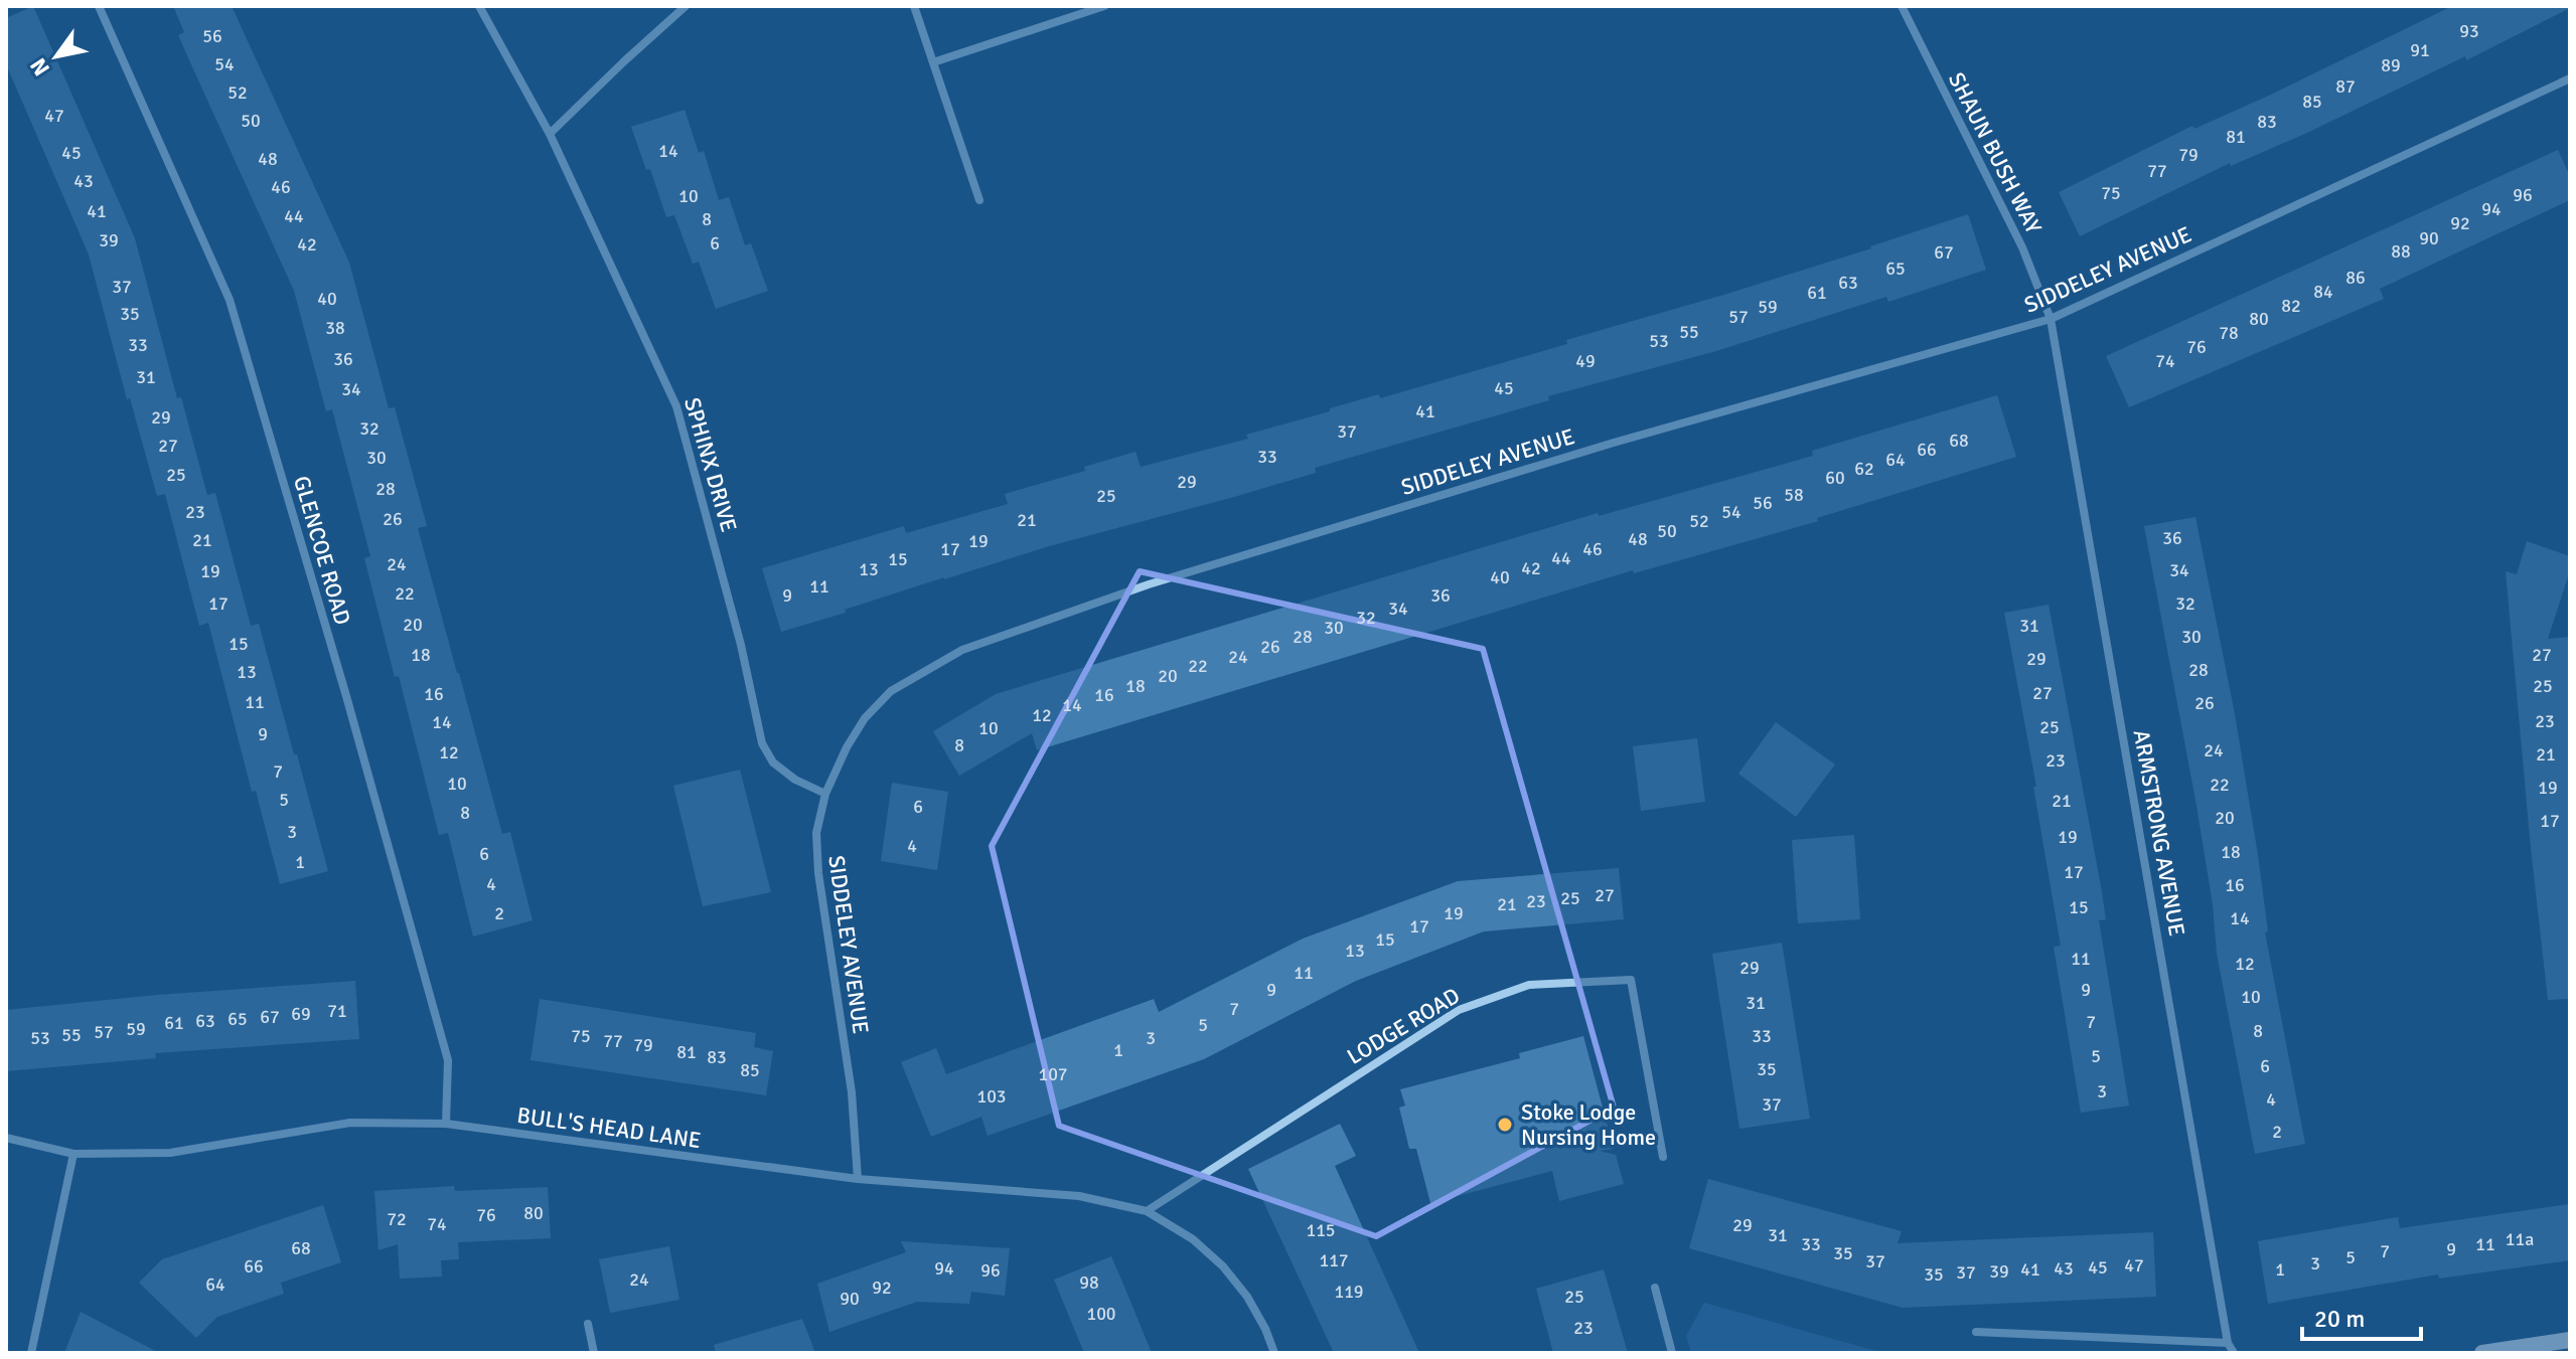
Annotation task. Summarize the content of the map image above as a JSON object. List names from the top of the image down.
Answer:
{
  "streets": {
    "street": [
      "SHAUN BUSH WAY",
      "SIDDELEY AVENUE",
      "SPHINX DRIVE",
      "GLENCOE ROAD",
      "ARMSTRONG AVENUE",
      "LODGE ROAD",
      "BULL'S HEAD LANE"
    ]
  },
  "crossings": [
    ["SHAUN BUSH WAY", "SIDDELEY AVENUE"],
    ["SHAUN BUSH WAY", "ARMSTRONG AVENUE"],
    ["SIDDELEY AVENUE", "SPHINX DRIVE"],
    ["SIDDELEY AVENUE", "ARMSTRONG AVENUE"],
    ["SIDDELEY AVENUE", "BULL'S HEAD LANE"],
    ["GLENCOE ROAD", "BULL'S HEAD LANE"],
    ["LODGE ROAD", "BULL'S HEAD LANE"]
  ],
  "places": ["Stoke Lodge Nursing Home"],
  "house_numbers": [
    "93",
    "56",
    "91",
    "54",
    "89",
    "87",
    "52",
    "85",
    "47",
    "50",
    "83",
    "81",
    "14",
    "45",
    "79",
    "48",
    "77",
    "43",
    "46",
    "75",
    "96",
    "10",
    "94",
    "41",
    "44",
    "8",
    "92",
    "90",
    "39",
    "6",
    "42",
    "88",
    "67",
    "65",
    "86",
    "63",
    "37",
    "84",
    "61",
    "40",
    "82",
    "59",
    "35",
    "57",
    "80",
    "38",
    "55",
    "78",
    "53",
    "33",
    "76",
    "36",
    "49",
    "74",
    "31",
    "45",
    "34",
    "41",
    "29",
    "32",
    "37",
    "68",
    "27",
    "66",
    "33",
    "30",
    "64",
    "62",
    "25",
    "60",
    "29",
    "28",
    "58",
    "25",
    "56",
    "23",
    "54",
    "26",
    "21",
    "52",
    "50",
    "36",
    "48",
    "21",
    "19",
    "17",
    "46",
    "44",
    "15",
    "24",
    "42",
    "13",
    "34",
    "19",
    "40",
    "11",
    "22",
    "9",
    "36",
    "17",
    "32",
    "34",
    "32",
    "20",
    "31",
    "30",
    "28",
    "30",
    "15",
    "26",
    "18",
    "27",
    "24",
    "29",
    "22",
    "28",
    "13",
    "20",
    "18",
    "25",
    "27",
    "16",
    "16",
    "11",
    "26",
    "14",
    "12",
    "23",
    "14",
    "25",
    "10",
    "9",
    "8",
    "24",
    "12",
    "21",
    "23",
    "7",
    "10",
    "22",
    "19",
    "5",
    "21",
    "6",
    "8",
    "20",
    "17",
    "3",
    "19",
    "4",
    "18",
    "6",
    "1",
    "17",
    "4",
    "16",
    "27",
    "25",
    "23",
    "21",
    "15",
    "2",
    "19",
    "14",
    "17",
    "15",
    "13",
    "11",
    "12",
    "29",
    "11",
    "9",
    "9",
    "10",
    "31",
    "7",
    "71",
    "69",
    "67",
    "65",
    "63",
    "7",
    "61",
    "5",
    "59",
    "8",
    "57",
    "55",
    "75",
    "33",
    "53",
    "3",
    "77",
    "79",
    "1",
    "81",
    "5",
    "83",
    "6",
    "35",
    "85",
    "107",
    "3",
    "103",
    "4",
    "37",
    "2",
    "80",
    "76",
    "72",
    "74",
    "29",
    "115",
    "31",
    "11a",
    "33",
    "11",
    "68",
    "9",
    "7",
    "35",
    "5",
    "117",
    "37",
    "3",
    "47",
    "66",
    "45",
    "94",
    "43",
    "41",
    "1",
    "96",
    "39",
    "37",
    "35",
    "24",
    "98",
    "64",
    "92",
    "119",
    "25",
    "90",
    "100",
    "23"
  ],
  "scale_bar": "20 m",
  "north": "bottom left"
}
